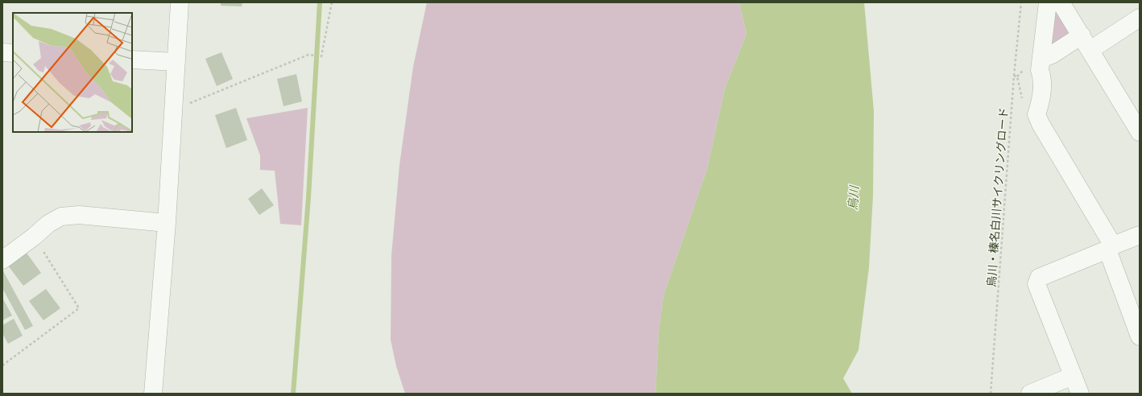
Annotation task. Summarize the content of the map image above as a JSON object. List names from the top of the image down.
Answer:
{
  "streets": {
    "path": ["烏川・榛名白川サイクリングロード"]
  },
  "water": ["烏川"]
}
